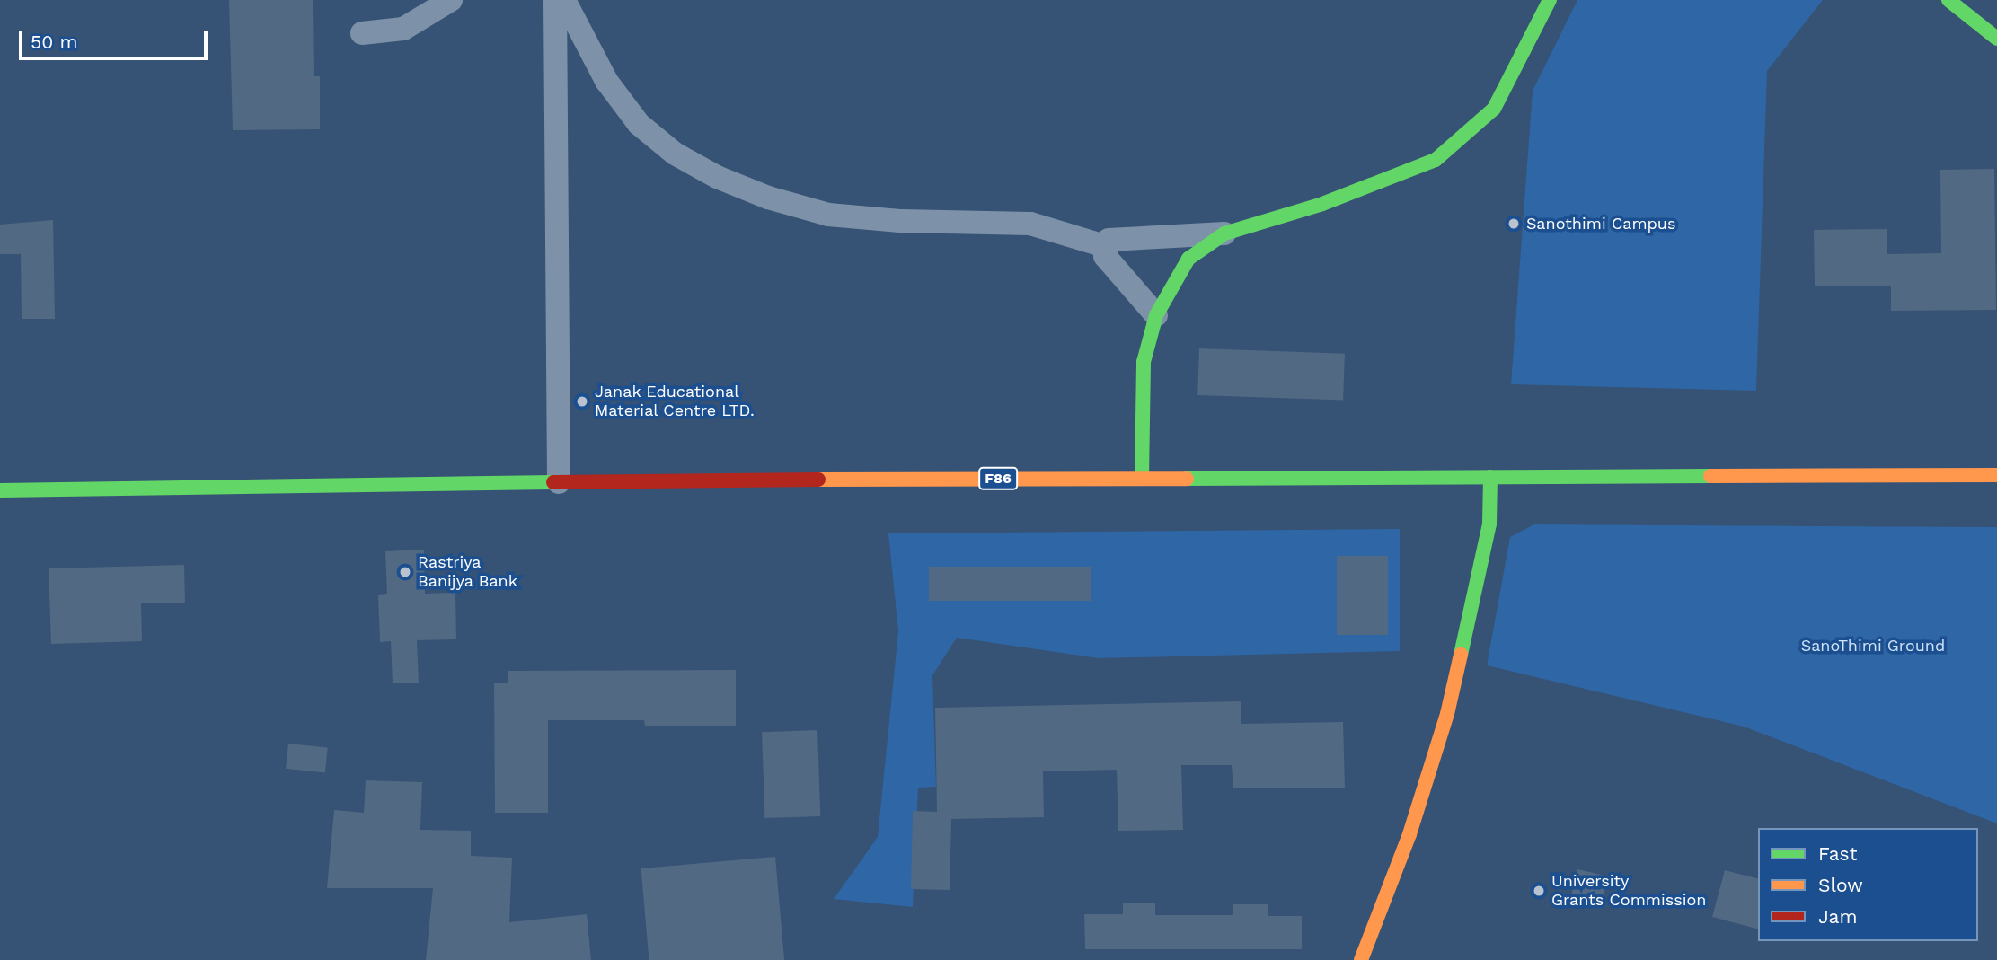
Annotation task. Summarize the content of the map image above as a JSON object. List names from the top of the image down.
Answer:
{
  "streets": {
    "main road": ["F86"]
  },
  "parks": ["SanoThimi Ground"],
  "places": [
    "Sanothimi Campus",
    "Janak Educational Material Centre LTD.",
    "Rastriya Banijya Bank",
    "University Grants Commission"
  ],
  "legend": ["Fast", "Slow", "Jam"],
  "scale_bar": "50 m"
}
